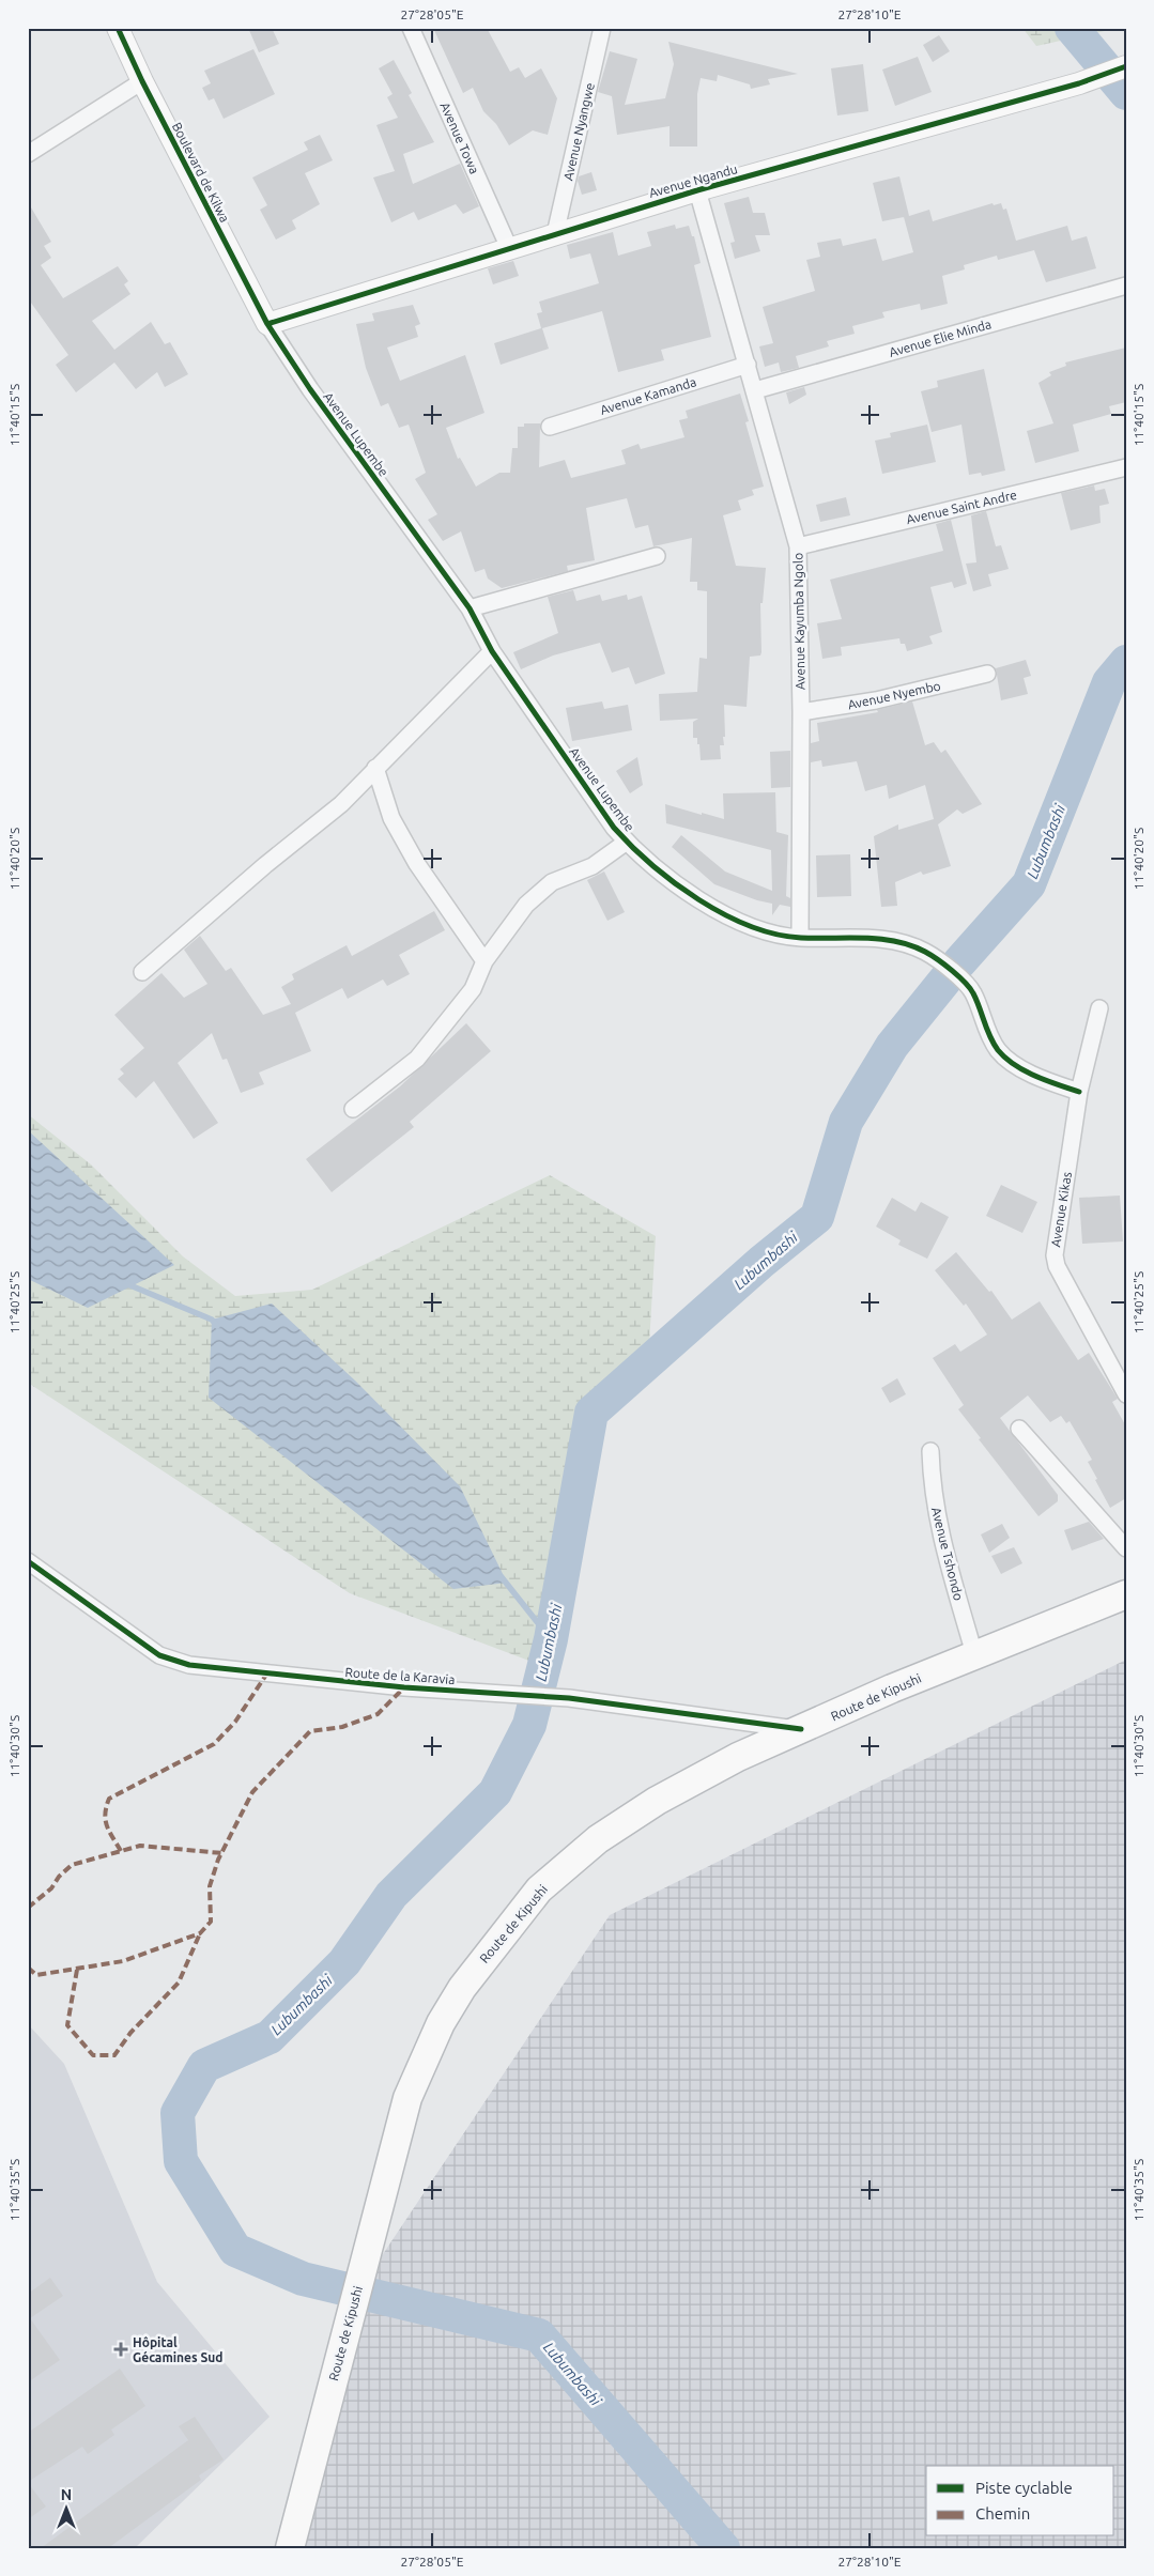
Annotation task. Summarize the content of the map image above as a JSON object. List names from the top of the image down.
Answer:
{
  "streets": {
    "highway": ["Route de Kipushi"],
    "street": [
      "Avenue Nyangwe",
      "Avenue Towa",
      "Boulevard de Kilwa",
      "Avenue Ngandu",
      "Avenue Elie Minda",
      "Avenue Kamanda",
      "Avenue Lupembe",
      "Avenue Saint Andre",
      "Avenue Kayumba Ngolo",
      "Avenue Nyembo",
      "Avenue Kikas",
      "Avenue Tshondo",
      "Route de la Karavia"
    ]
  },
  "crossings": [
    ["Avenue Nyangwe", "Avenue Ngandu"],
    ["Avenue Towa", "Avenue Ngandu"],
    ["Boulevard de Kilwa", "Avenue Ngandu"],
    ["Boulevard de Kilwa", "Avenue Lupembe"],
    ["Avenue Ngandu", "Avenue Lupembe"],
    ["Avenue Ngandu", "Avenue Kayumba Ngolo"],
    ["Avenue Elie Minda", "Avenue Kayumba Ngolo"],
    ["Avenue Kamanda", "Avenue Kayumba Ngolo"],
    ["Avenue Lupembe", "Avenue Kayumba Ngolo"],
    ["Avenue Lupembe", "Avenue Kikas"],
    ["Avenue Saint Andre", "Avenue Kayumba Ngolo"],
    ["Avenue Kayumba Ngolo", "Avenue Nyembo"],
    ["Avenue Tshondo", "Route de Kipushi"],
    ["Route de la Karavia", "Route de Kipushi"]
  ],
  "water": ["Lubumbashi"],
  "places": {
    "health": ["Hôpital Gécamines Sud"]
  },
  "legend": ["Piste cyclable", "Chemin"],
  "north": "top",
  "coordinates": [
    "27°28'05\"E",
    "27°28'10\"E",
    "11°40'15\"S",
    "11°40'20\"S",
    "11°40'25\"S",
    "11°40'30\"S",
    "11°40'35\"S"
  ]
}
